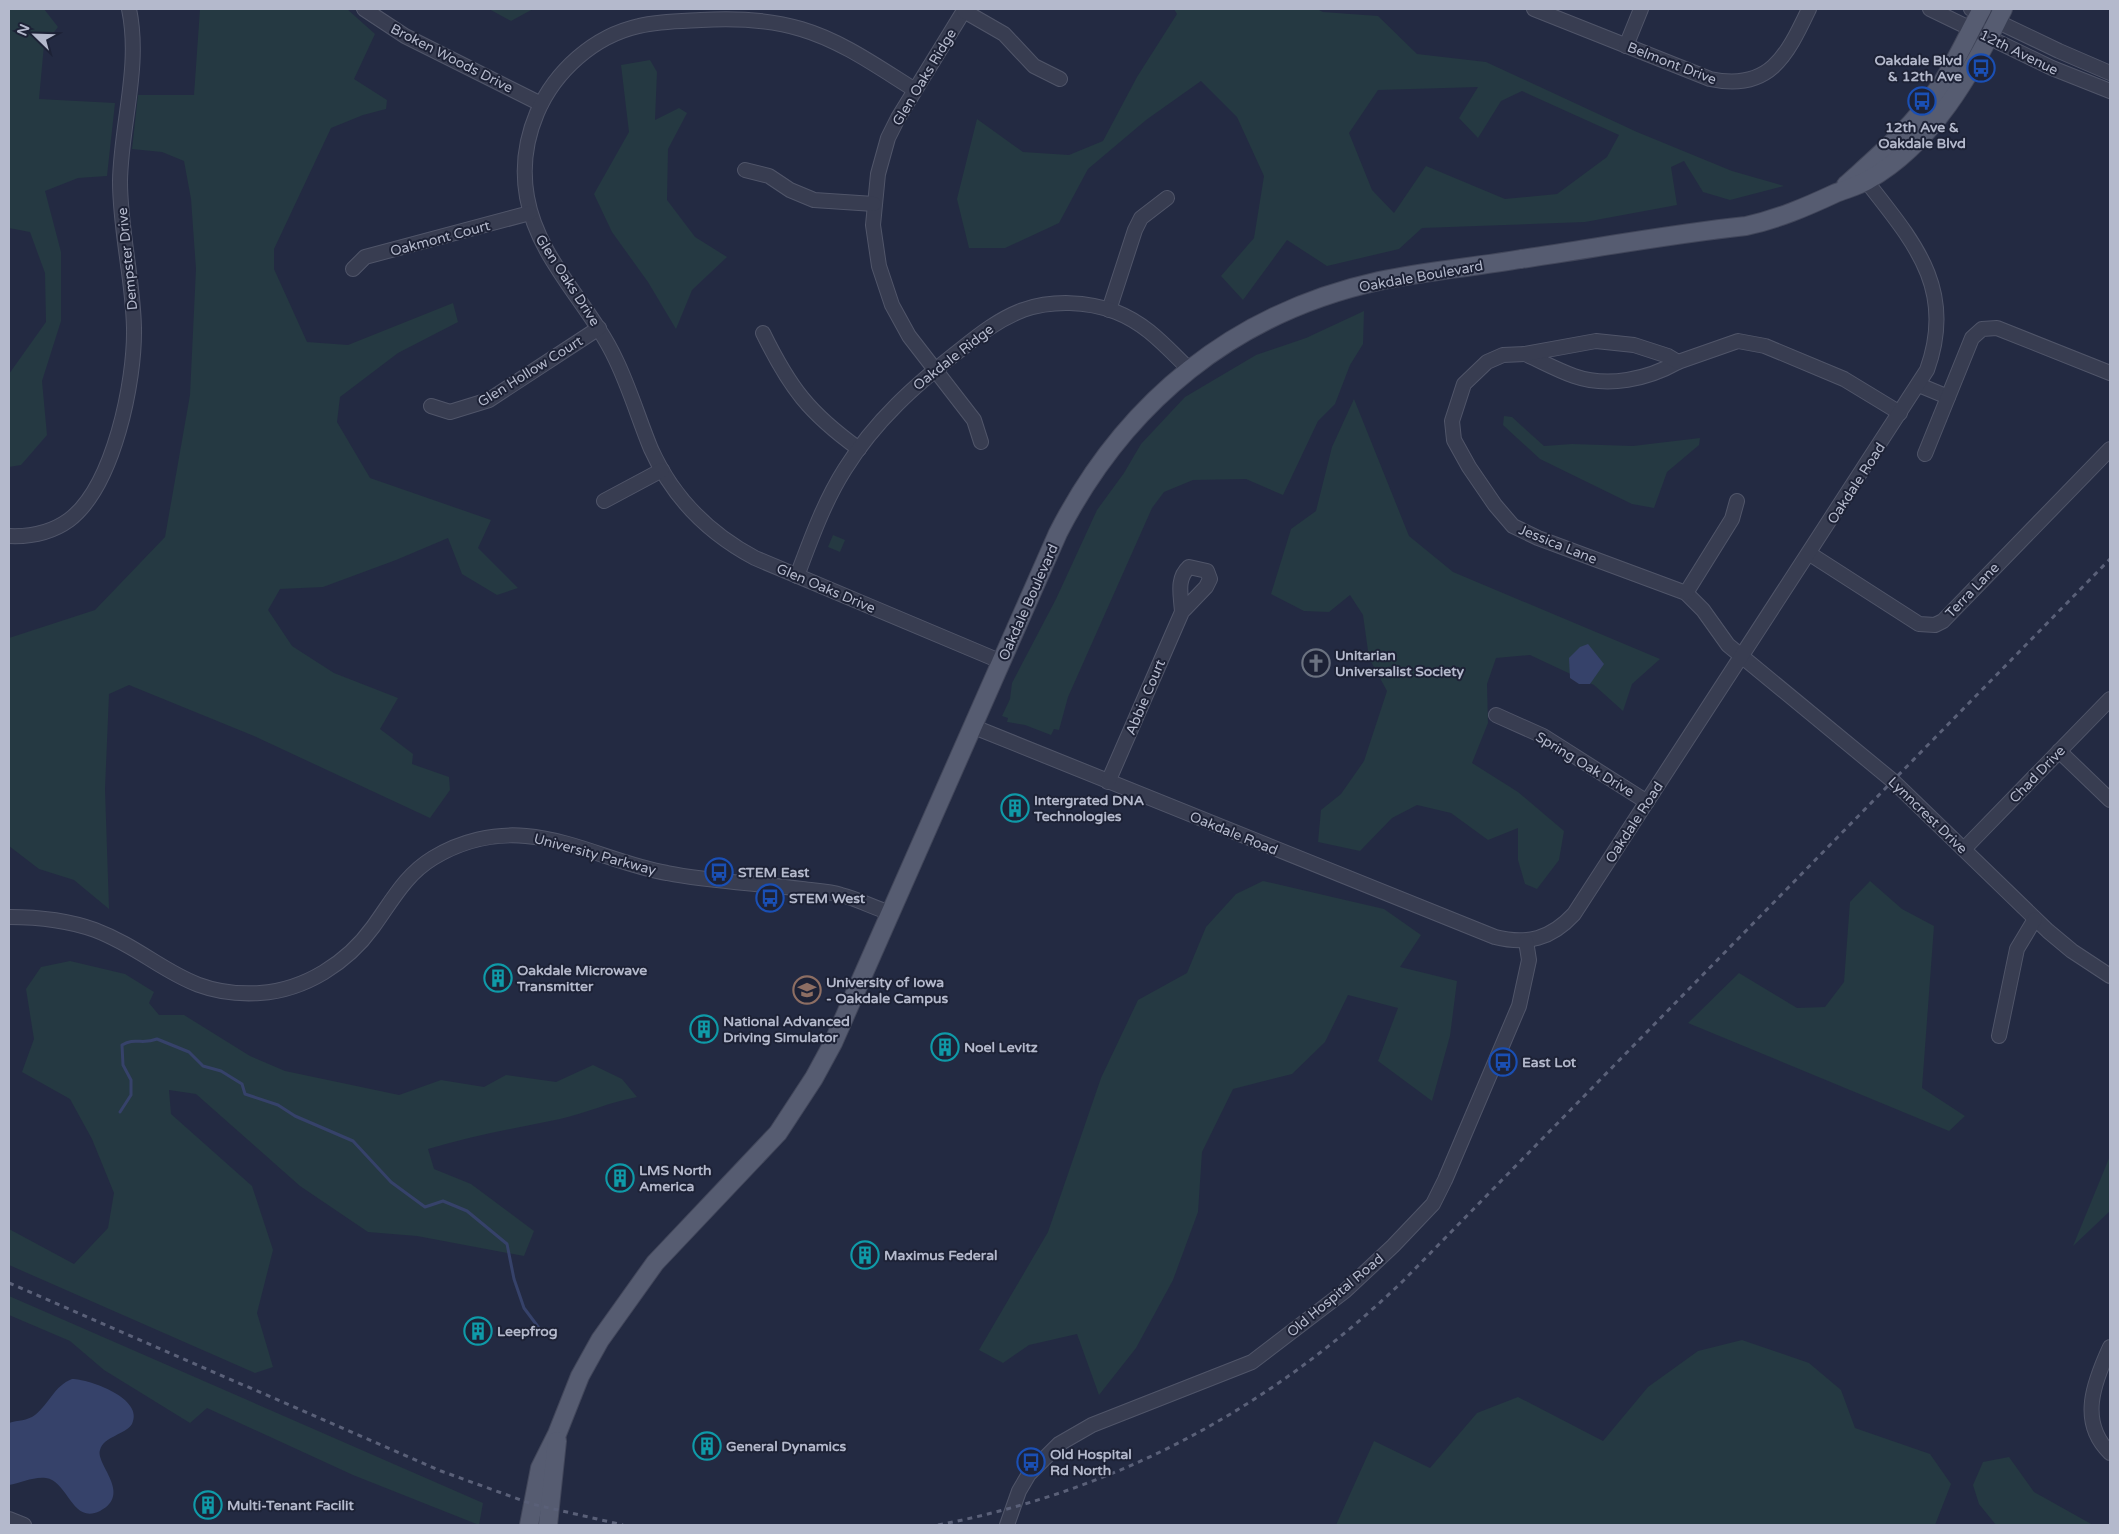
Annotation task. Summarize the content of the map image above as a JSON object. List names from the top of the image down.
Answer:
{
  "streets": {
    "main road": ["Oakdale Boulevard"],
    "street": [
      "12th Avenue",
      "Broken Woods Drive",
      "Belmont Drive",
      "Glen Oaks Ridge",
      "Oakmont Court",
      "Dempster Drive",
      "Glen Oaks Drive",
      "Oakdale Ridge",
      "Glen Hollow Court",
      "Oakdale Road",
      "Jessica Lane",
      "Terra Lane",
      "Abbie Court",
      "Spring Oak Drive",
      "Chad Drive",
      "Lynncrest Drive",
      "University Parkway",
      "Old Hospital Road"
    ]
  },
  "crossings": [
    ["12th Avenue", "Oakdale Boulevard"],
    ["Broken Woods Drive", "Glen Oaks Drive"],
    ["Glen Oaks Ridge", "Glen Oaks Drive"],
    ["Glen Oaks Ridge", "Oakdale Ridge"],
    ["Oakmont Court", "Glen Oaks Drive"],
    ["Oakdale Boulevard", "Glen Oaks Drive"],
    ["Oakdale Boulevard", "Oakdale Ridge"],
    ["Oakdale Boulevard", "Oakdale Road"],
    ["Oakdale Boulevard", "University Parkway"],
    ["Glen Oaks Drive", "Oakdale Ridge"],
    ["Glen Oaks Drive", "Glen Hollow Court"],
    ["Oakdale Road", "Jessica Lane"],
    ["Oakdale Road", "Terra Lane"],
    ["Oakdale Road", "Abbie Court"],
    ["Oakdale Road", "Spring Oak Drive"],
    ["Oakdale Road", "Lynncrest Drive"],
    ["Oakdale Road", "Old Hospital Road"],
    ["Jessica Lane", "Lynncrest Drive"],
    ["Chad Drive", "Lynncrest Drive"]
  ],
  "places": {
    "bus stop": [
      "Oakdale Blvd & 12th Ave",
      "12th Ave & Oakdale Blvd",
      "STEM East",
      "STEM West",
      "East Lot",
      "Old Hospital Rd North"
    ],
    "church": ["Unitarian Universalist Society"],
    "building": [
      "Intergrated DNA Technologies",
      "Oakdale Microwave Transmitter",
      "National Advanced Driving Simulator",
      "Noel Levitz",
      "LMS North America",
      "Maximus Federal",
      "Leepfrog",
      "General Dynamics",
      "Multi-Tenant Facilit"
    ],
    "school or university": ["University of Iowa - Oakdale Campus"]
  },
  "north": "top left"
}
